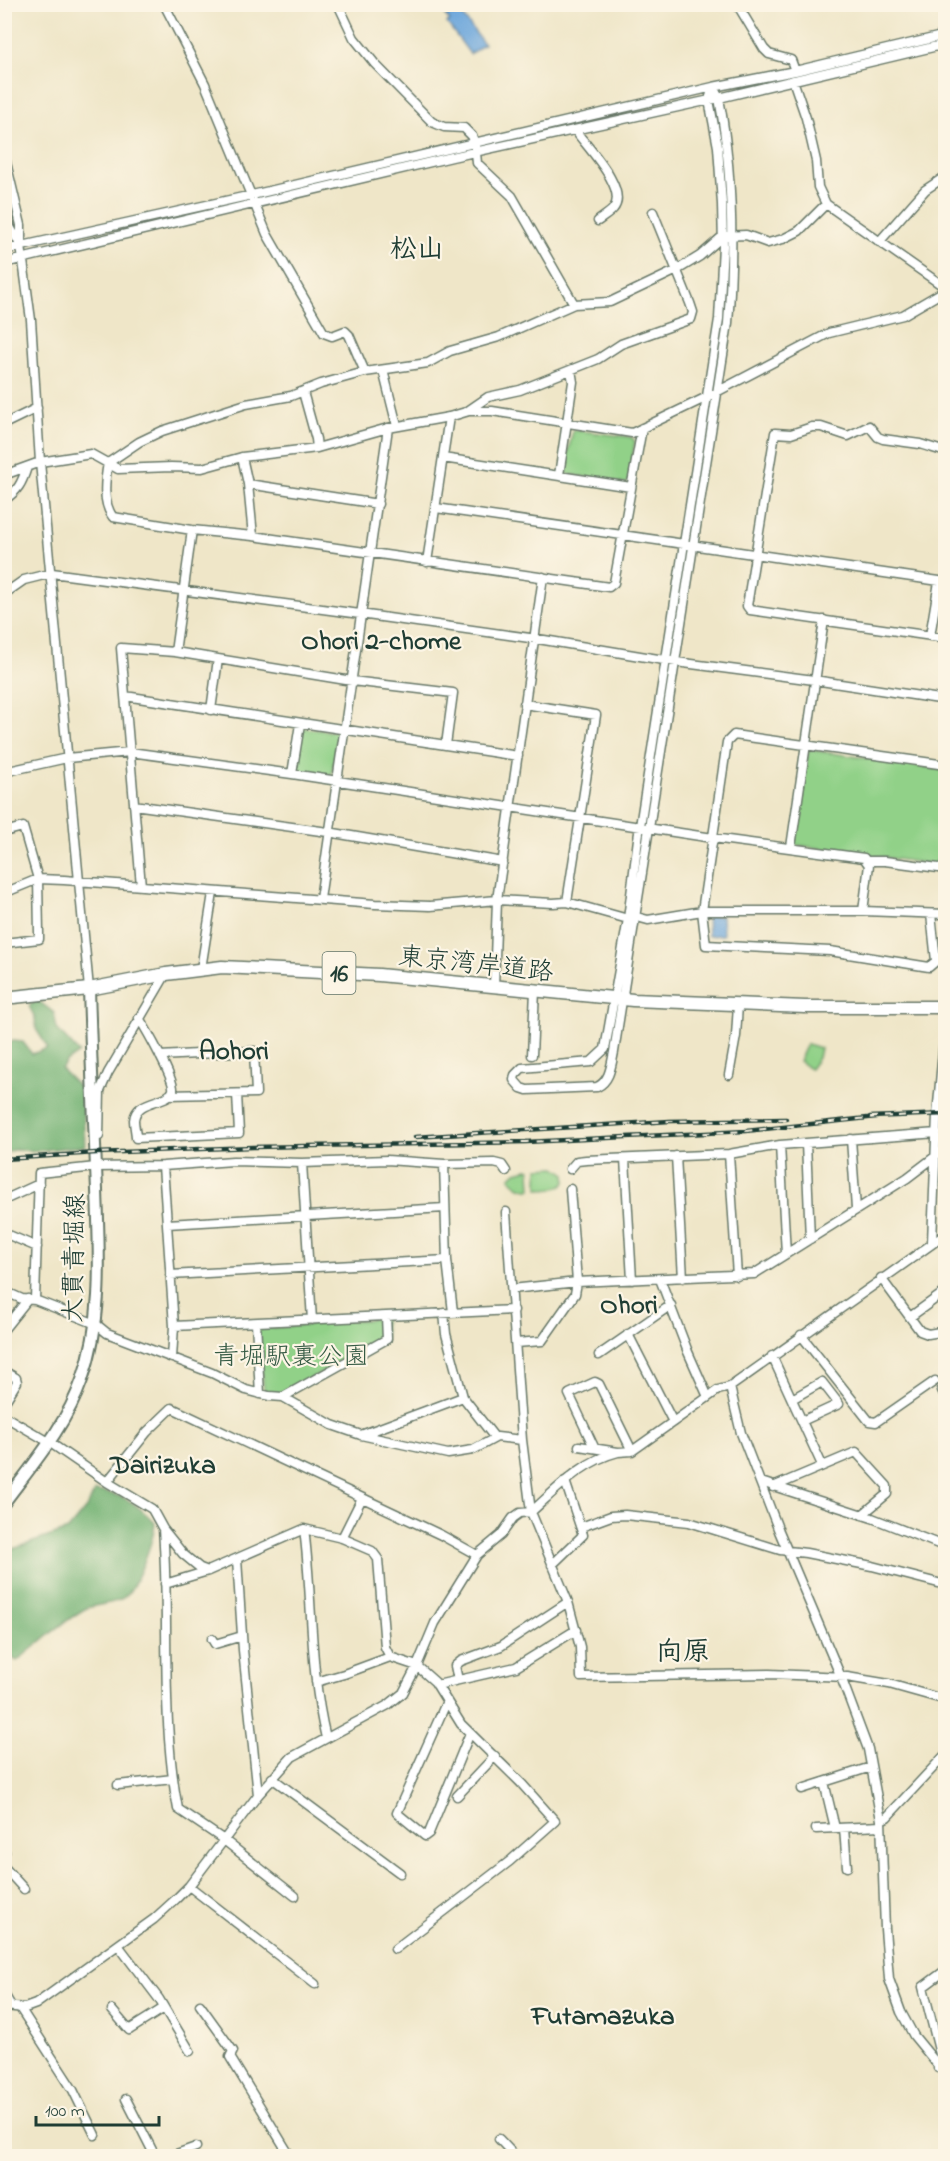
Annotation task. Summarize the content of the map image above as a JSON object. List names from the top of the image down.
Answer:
{
  "streets": {
    "highway": ["東京湾岸道路", "16"],
    "main road": ["大貫青堀線"]
  },
  "crossings": [
    ["東京湾岸道路", "大貫青堀線"]
  ],
  "districts": [
    "松山",
    "Ohori 2-chome",
    "Aohori",
    "Ohori",
    "Dairizuka",
    "向原",
    "Futamazuka"
  ],
  "parks": ["青堀駅裏公園"],
  "scale_bar": "100 m"
}
